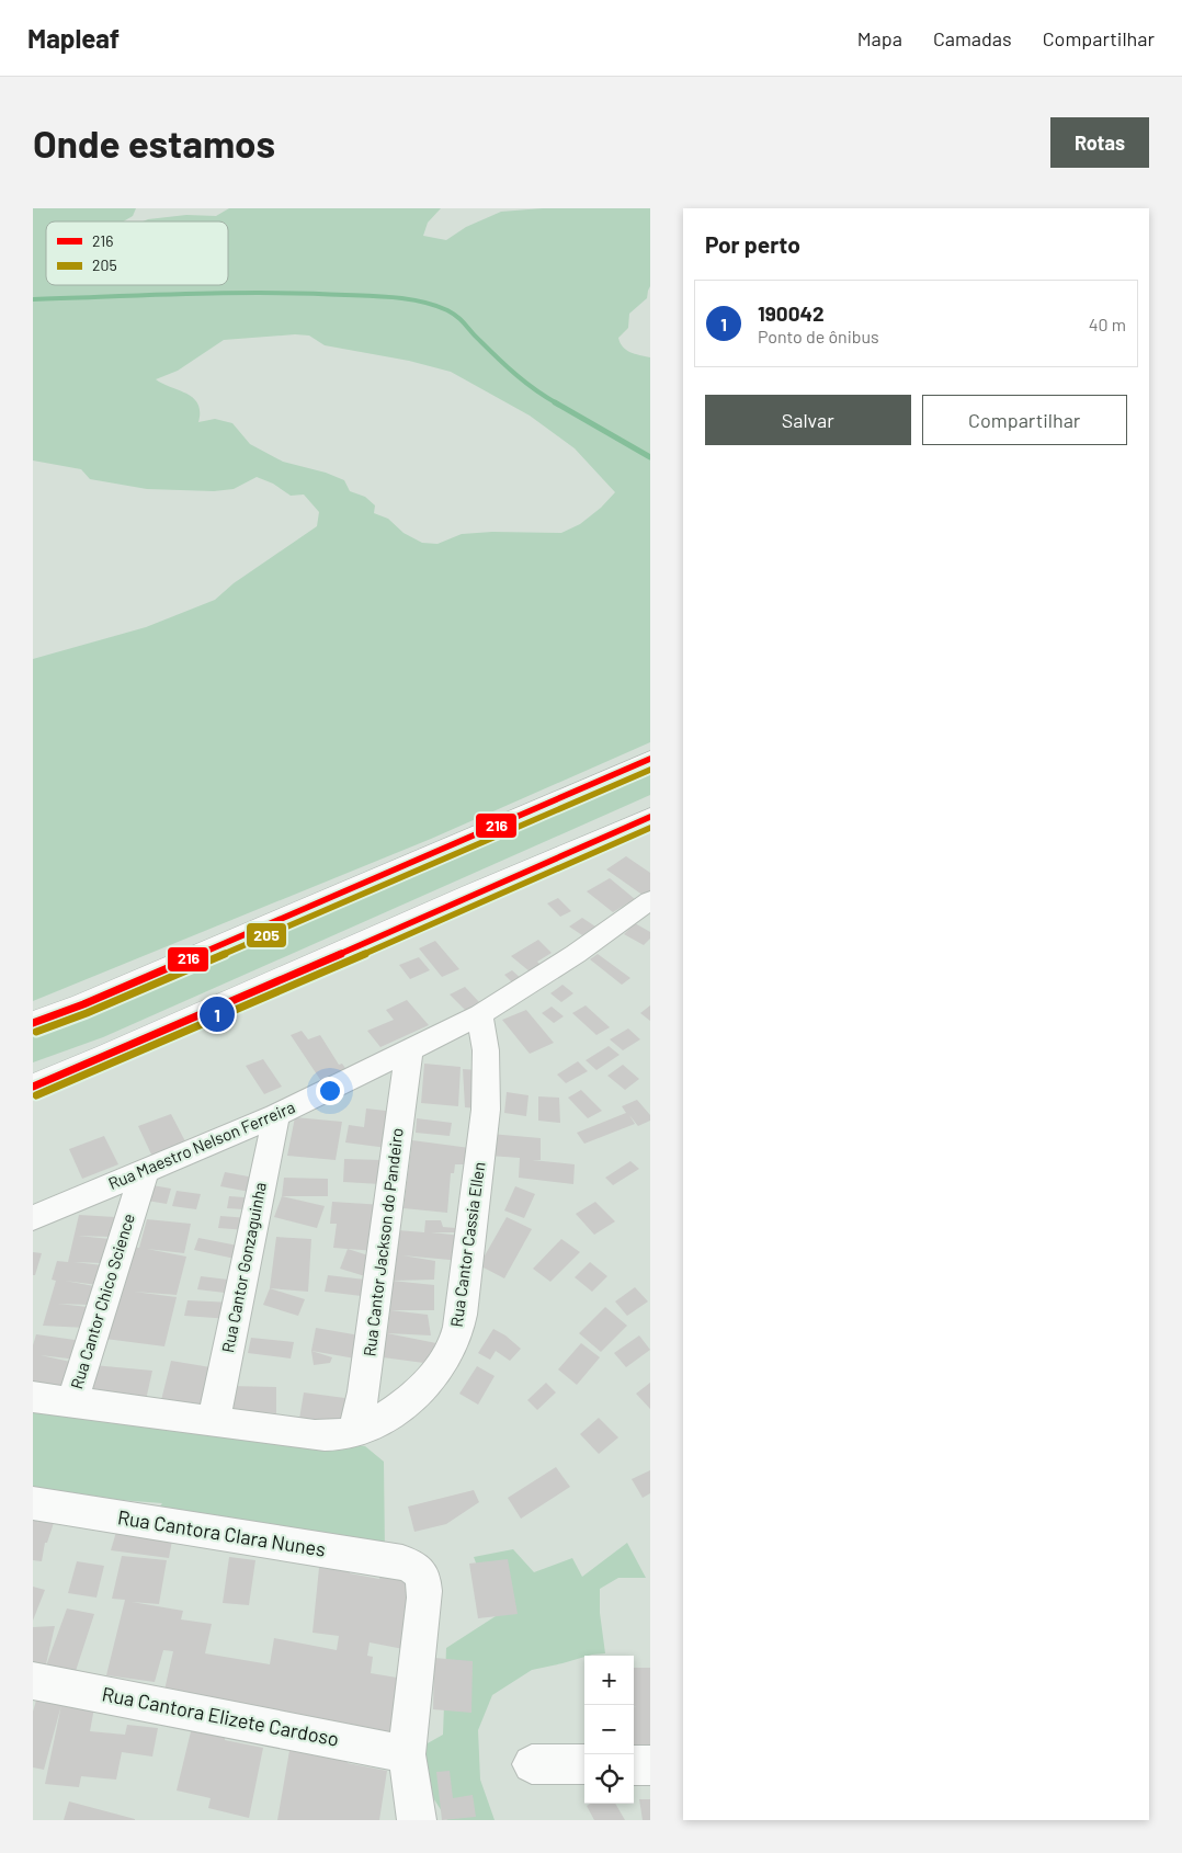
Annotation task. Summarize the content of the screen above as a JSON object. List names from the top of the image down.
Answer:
{
  "streets": {
    "street": [
      "Rua Maestro Nelson Ferreira",
      "Rua Cantor Jackson do Pandeiro",
      "Rua Cantor Cassia Ellen",
      "Rua Cantor Gonzaguinha",
      "Rua Cantor Chico Science",
      "Rua Cantora Clara Nunes",
      "Rua Cantora Elizete Cardoso"
    ]
  },
  "crossings": [
    ["Rua Maestro Nelson Ferreira", "Rua Cantor Jackson do Pandeiro"],
    ["Rua Maestro Nelson Ferreira", "Rua Cantor Cassia Ellen"],
    ["Rua Maestro Nelson Ferreira", "Rua Cantor Gonzaguinha"],
    ["Rua Maestro Nelson Ferreira", "Rua Cantor Chico Science"],
    ["Rua Cantor Jackson do Pandeiro", "Rua Cantor Cassia Ellen"],
    ["Rua Cantor Cassia Ellen", "Rua Cantor Gonzaguinha"],
    ["Rua Cantor Cassia Ellen", "Rua Cantor Chico Science"],
    ["Rua Cantora Clara Nunes", "Rua Cantora Elizete Cardoso"]
  ],
  "lines": ["transit line 216", "transit line 205"],
  "legend": ["216", "205"],
  "page": {
    "header": "Mapleaf",
    "nav": ["Mapa", "Camadas", "Compartilhar"],
    "buttons": [
      "Rotas",
      ["Salvar", "Compartilhar"]
    ],
    "title": "Onde estamos",
    "heading": "Por perto",
    "list": [
      {
        "mark": "1",
        "name": "190042",
        "note": "Ponto de ônibus",
        "value": "40 m"
      }
    ],
    "pins": "1",
    "map_buttons": ["+", "−"]
  }
}
